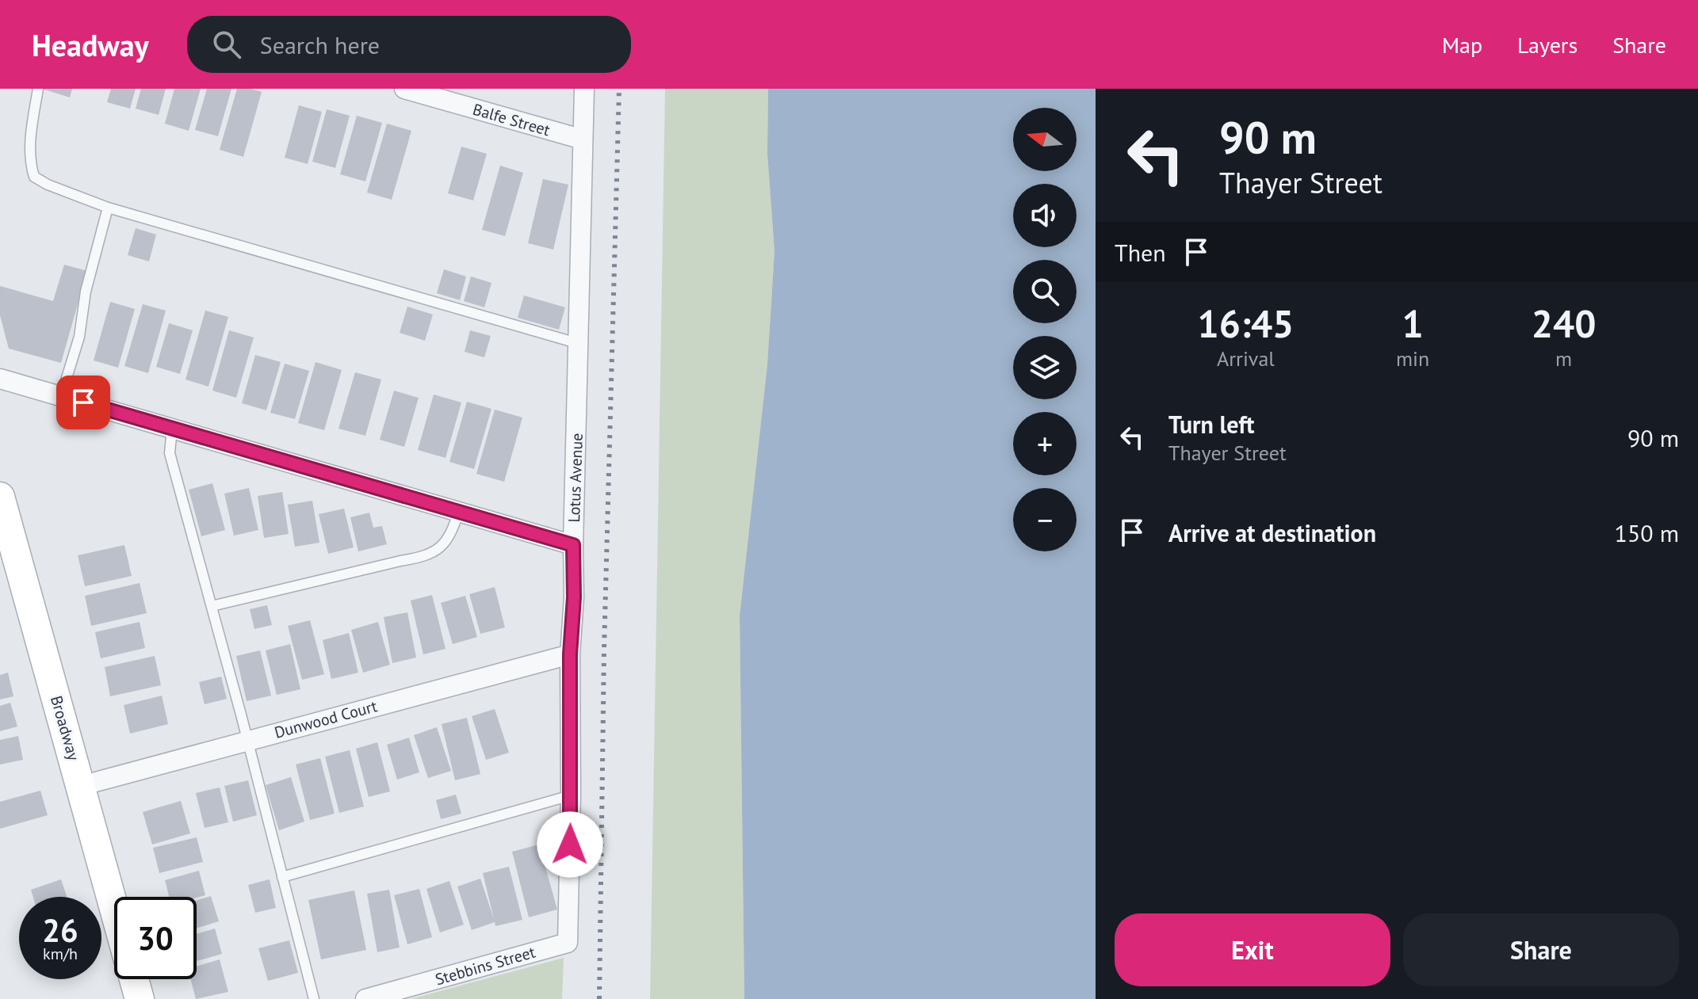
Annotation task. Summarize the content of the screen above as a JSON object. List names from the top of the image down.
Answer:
{
  "streets": {
    "street": [
      "Balfe Street",
      "Lotus Avenue",
      "Dunwood Court",
      "Broadway",
      "Stebbins Street"
    ]
  },
  "crossings": [
    ["Balfe Street", "Lotus Avenue"],
    ["Lotus Avenue", "Dunwood Court"],
    ["Lotus Avenue", "Stebbins Street"],
    ["Dunwood Court", "Broadway"]
  ],
  "north": "left",
  "page": {
    "header": "Headway",
    "search": "Search here",
    "nav": ["Map", "Layers", "Share"],
    "turn": ["90 m", "Thayer Street"],
    "map_buttons": ["+", "−"],
    "then": "Then",
    "eta": [
      "16:45",
      "Arrival",
      "1",
      "min",
      "240",
      "m"
    ],
    "list": [
      {
        "name": "Turn left",
        "note": "Thayer Street",
        "value": "90 m"
      },
      {
        "name": "Arrive at destination",
        "value": "150 m"
      }
    ],
    "speed": "26 km/h",
    "limit": "30",
    "buttons": ["Exit", "Share"]
  }
}
